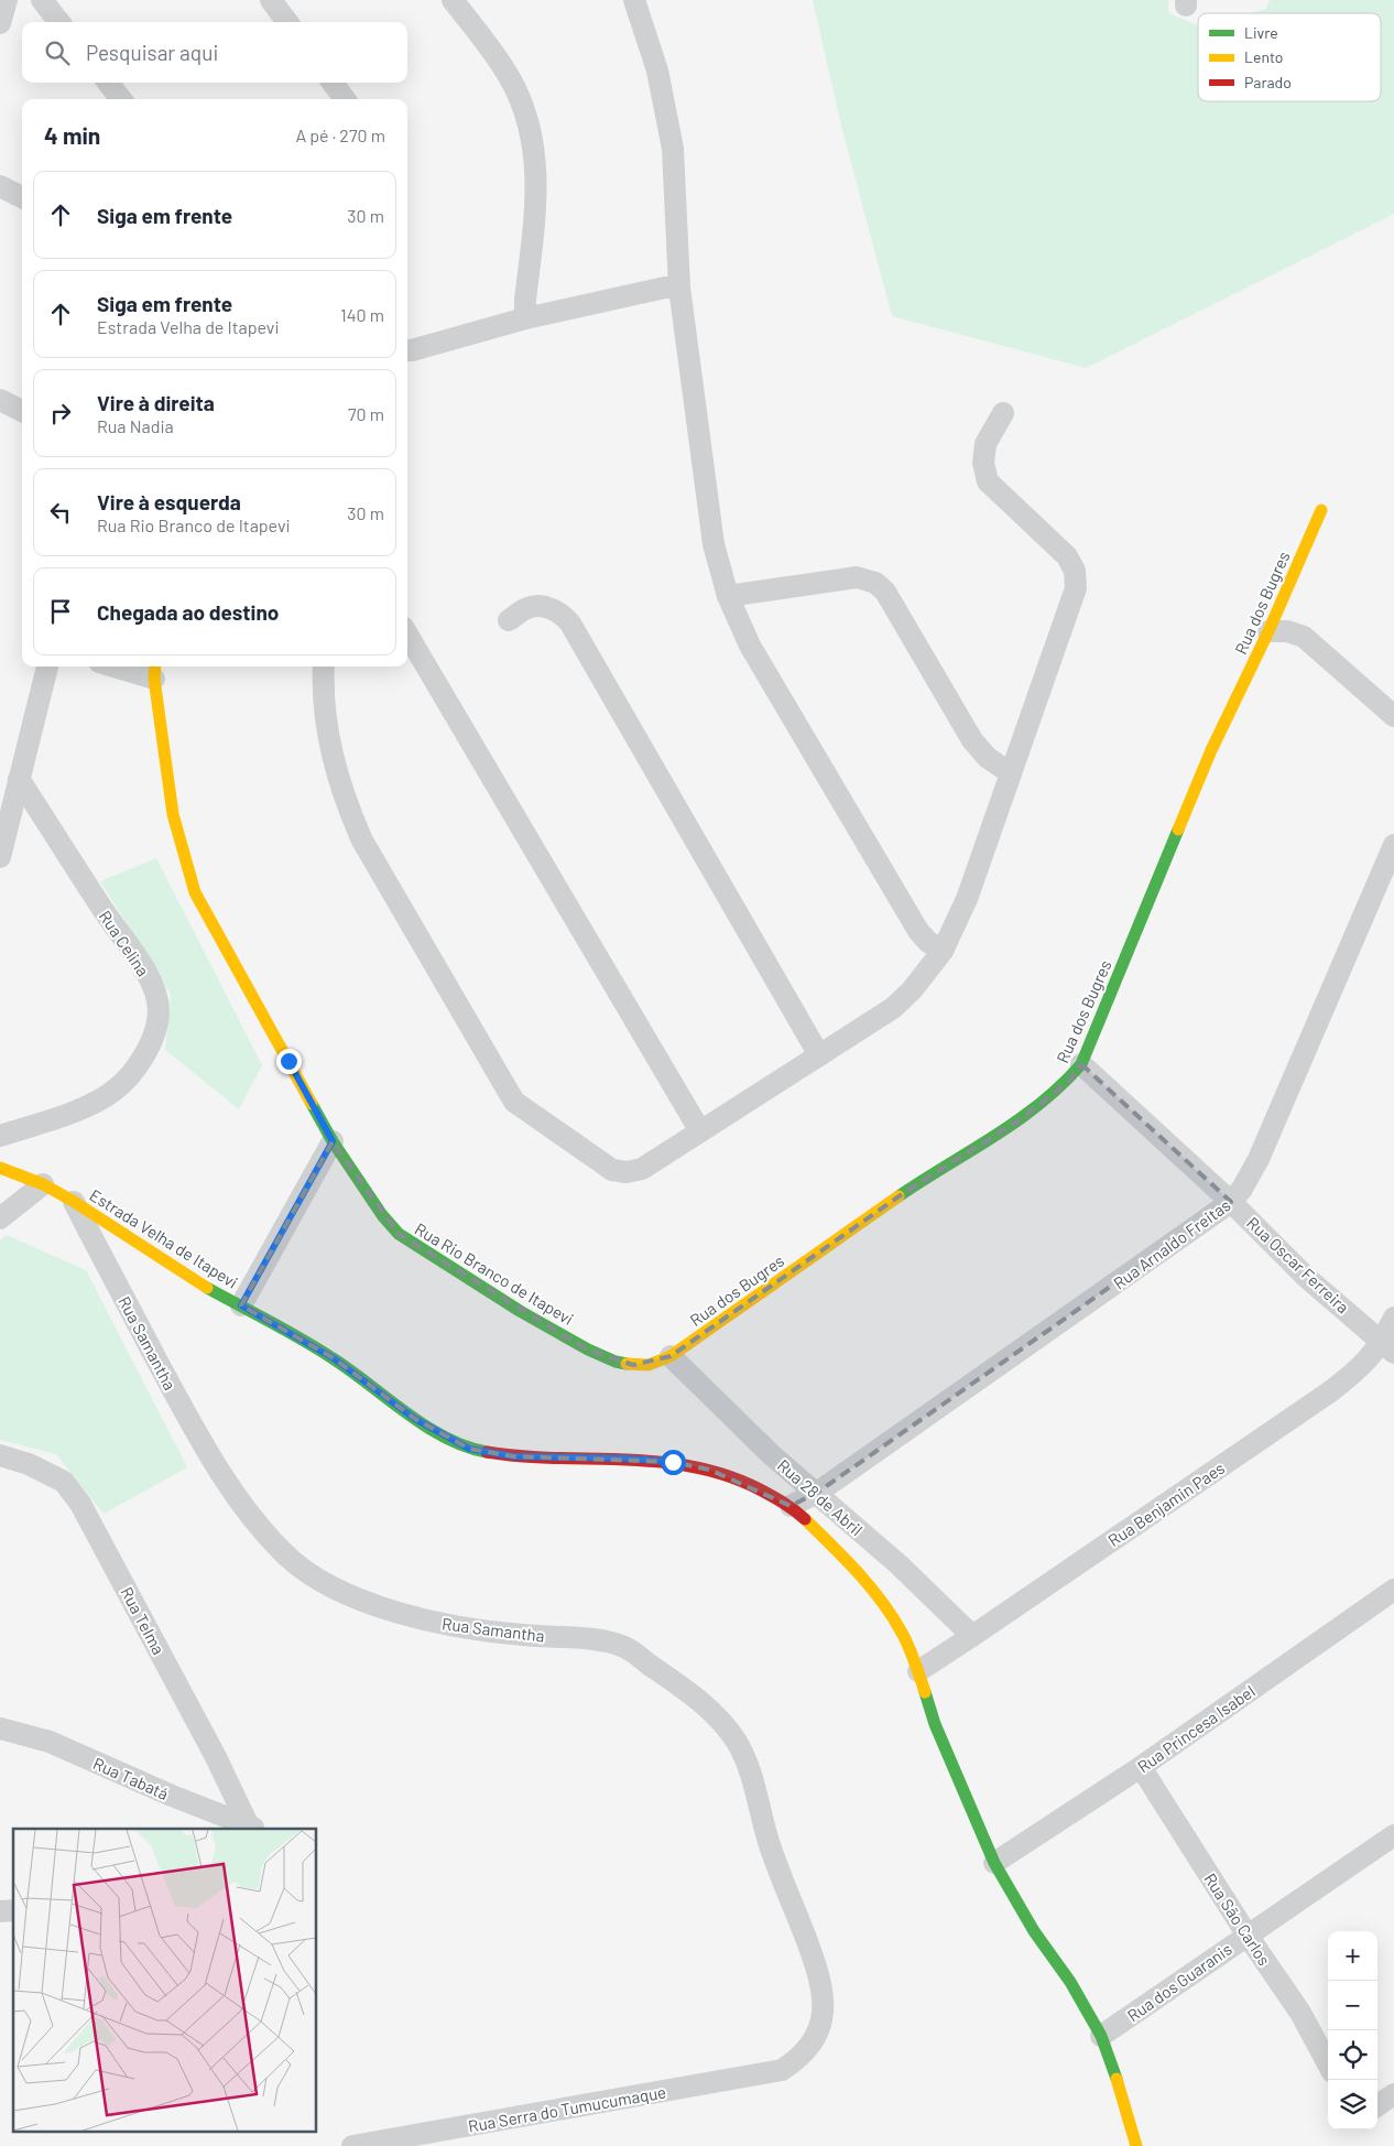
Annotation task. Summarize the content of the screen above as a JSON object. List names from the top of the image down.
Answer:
{
  "streets": {
    "street": [
      "Rua dos Bugres",
      "Rua Celina",
      "Estrada Velha de Itapevi",
      "Rua Arnaldo Freitas",
      "Rua Oscar Ferreira",
      "Rua Rio Branco de Itapevi",
      "Rua Samantha",
      "Rua 28 de Abril",
      "Rua Benjamin Paes",
      "Rua Telma",
      "Rua Princesa Isabel",
      "Rua Tabatá",
      "Rua São Carlos",
      "Rua dos Guaranis",
      "Rua Serra do Tumucumaque"
    ]
  },
  "crossings": [
    ["Rua dos Bugres", "Rua Oscar Ferreira"],
    ["Rua dos Bugres", "Rua Rio Branco de Itapevi"],
    ["Rua dos Bugres", "Rua 28 de Abril"],
    ["Estrada Velha de Itapevi", "Rua Arnaldo Freitas"],
    ["Estrada Velha de Itapevi", "Rua Samantha"],
    ["Estrada Velha de Itapevi", "Rua Benjamin Paes"],
    ["Estrada Velha de Itapevi", "Rua Princesa Isabel"],
    ["Estrada Velha de Itapevi", "Rua dos Guaranis"],
    ["Rua Arnaldo Freitas", "Rua Oscar Ferreira"],
    ["Rua Arnaldo Freitas", "Rua 28 de Abril"],
    ["Rua Oscar Ferreira", "Rua Benjamin Paes"],
    ["Rua Rio Branco de Itapevi", "Rua 28 de Abril"],
    ["Rua Samantha", "Rua Serra do Tumucumaque"],
    ["Rua 28 de Abril", "Rua Benjamin Paes"],
    ["Rua Telma", "Rua Tabatá"],
    ["Rua Princesa Isabel", "Rua São Carlos"],
    ["Rua São Carlos", "Rua dos Guaranis"]
  ],
  "legend": ["Livre", "Lento", "Parado"],
  "page": {
    "search": "Pesquisar aqui",
    "heading": ["4 min", "A pé · 270 m"],
    "list": [
      ["Siga em frente", "30 m"],
      ["Siga em frente", "Estrada Velha de Itapevi", "140 m"],
      ["Vire à direita", "Rua Nadia", "70 m"],
      ["Vire à esquerda", "Rua Rio Branco de Itapevi", "30 m"],
      "Chegada ao destino"
    ],
    "map_buttons": ["+", "−"]
  }
}
